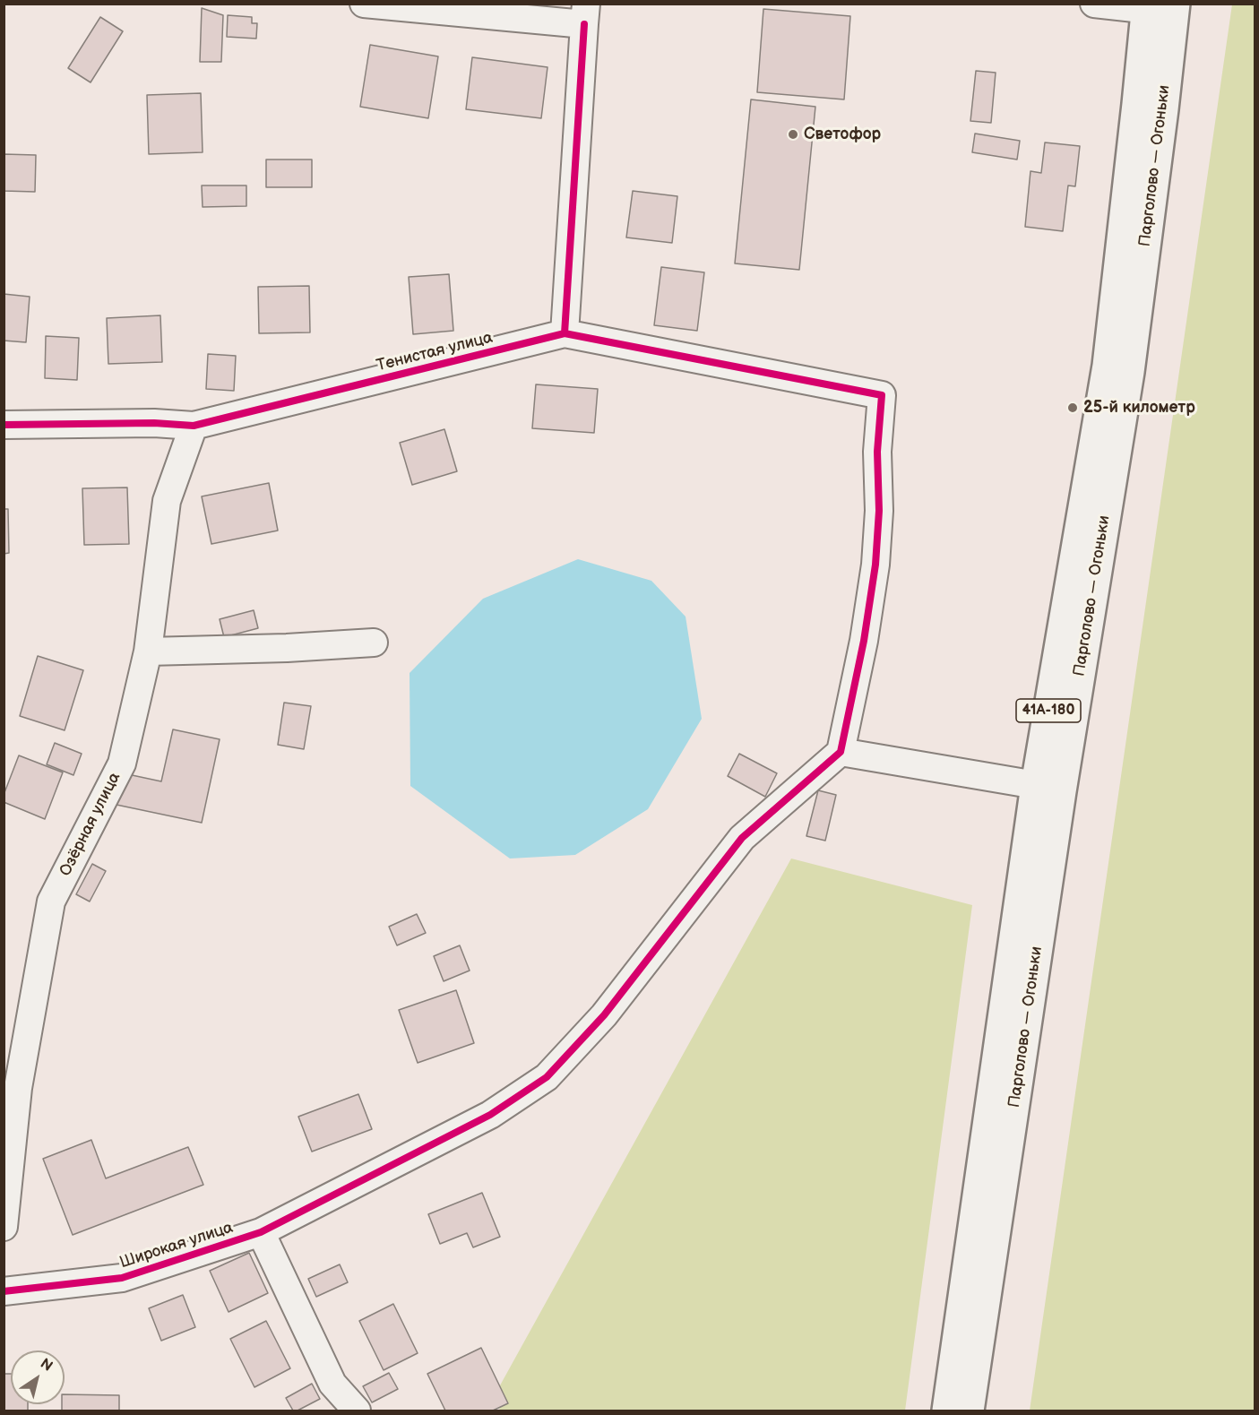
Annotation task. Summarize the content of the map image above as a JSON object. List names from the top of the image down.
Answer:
{
  "streets": {
    "main road": ["Парголово — Огоньки", "41А-180"],
    "street": ["Тенистая улица", "Озёрная улица", "Широкая улица"]
  },
  "crossings": [
    ["Тенистая улица", "Озёрная улица"]
  ],
  "places": ["Светофор", "25-й километр"],
  "north": "top right"
}
